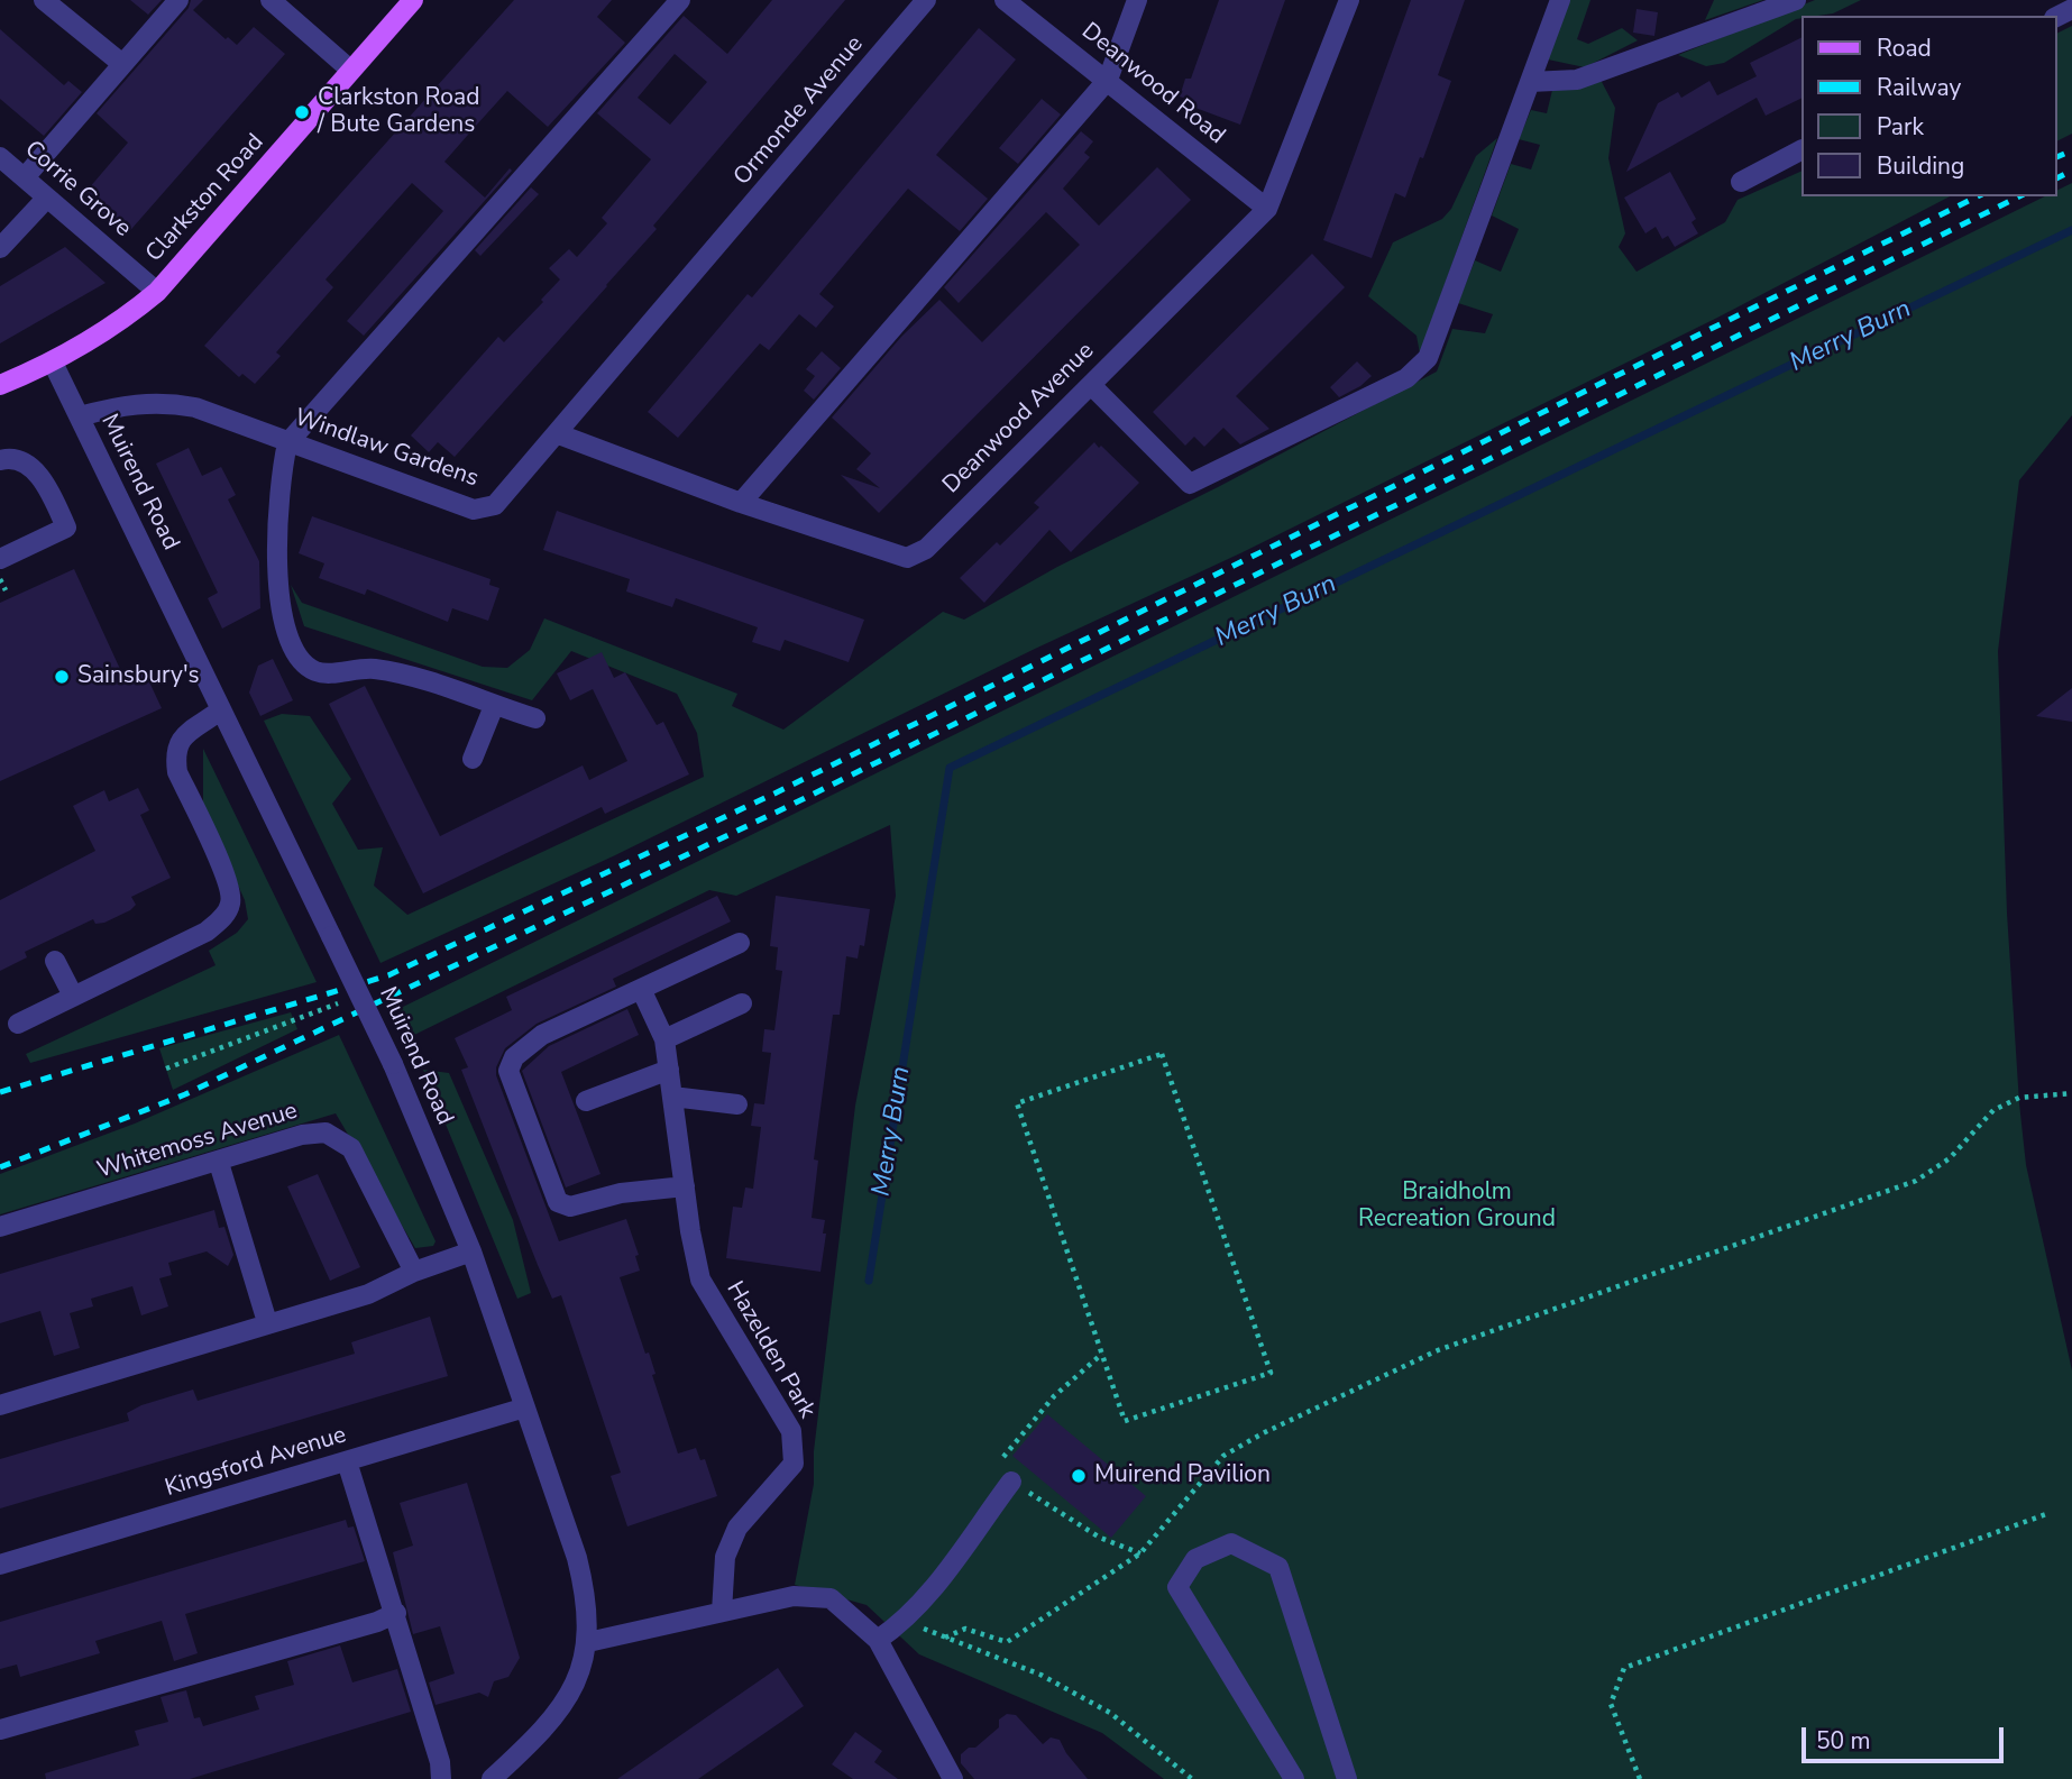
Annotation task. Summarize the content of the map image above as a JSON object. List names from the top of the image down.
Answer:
{
  "streets": {
    "main road": ["Clarkston Road"],
    "street": [
      "Deanwood Road",
      "Ormonde Avenue",
      "Corrie Grove",
      "Deanwood Avenue",
      "Windlaw Gardens",
      "Muirend Road",
      "Whitemoss Avenue",
      "Hazelden Park",
      "Kingsford Avenue"
    ]
  },
  "crossings": [
    ["Deanwood Road", "Deanwood Avenue"],
    ["Ormonde Avenue", "Windlaw Gardens"],
    ["Corrie Grove", "Clarkston Road"],
    ["Clarkston Road", "Muirend Road"],
    ["Deanwood Avenue", "Windlaw Gardens"],
    ["Windlaw Gardens", "Muirend Road"],
    ["Muirend Road", "Kingsford Avenue"]
  ],
  "water": ["Merry Burn"],
  "parks": ["Braidholm Recreation Ground"],
  "places": ["Clarkston Road / Bute Gardens", "Sainsbury's", "Muirend Pavilion"],
  "legend": [
    "Road",
    "Railway",
    "Park",
    "Building"
  ],
  "scale_bar": "50 m"
}
